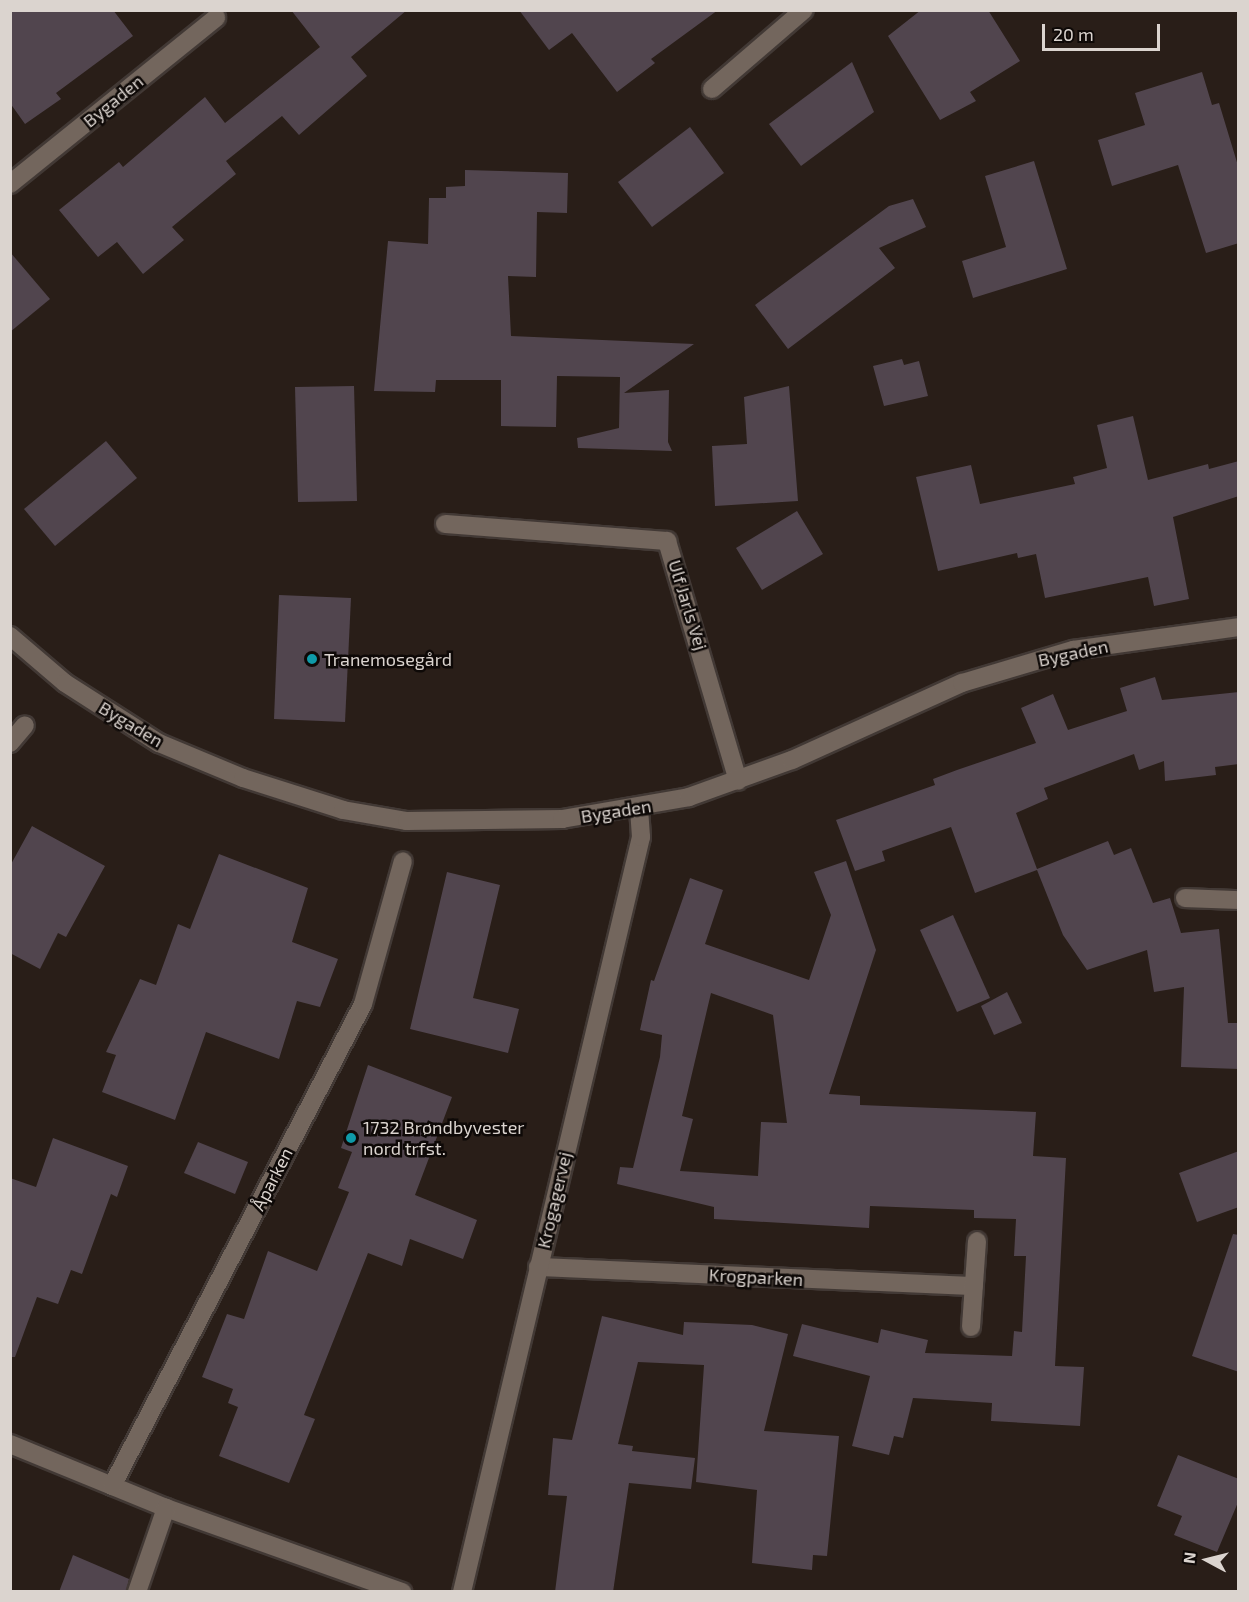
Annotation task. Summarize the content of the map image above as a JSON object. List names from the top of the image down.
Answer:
{
  "streets": {
    "street": [
      "Bygaden",
      "Ulf Jarls Vej",
      "Åparken",
      "Krogagervej",
      "Krogparken"
    ]
  },
  "crossings": [
    ["Bygaden", "Ulf Jarls Vej"],
    ["Bygaden", "Krogagervej"],
    ["Krogagervej", "Krogparken"]
  ],
  "places": ["Tranemosegård", "1732 Brøndbyvester nord trfst."],
  "scale_bar": "20 m",
  "north": "left"
}
